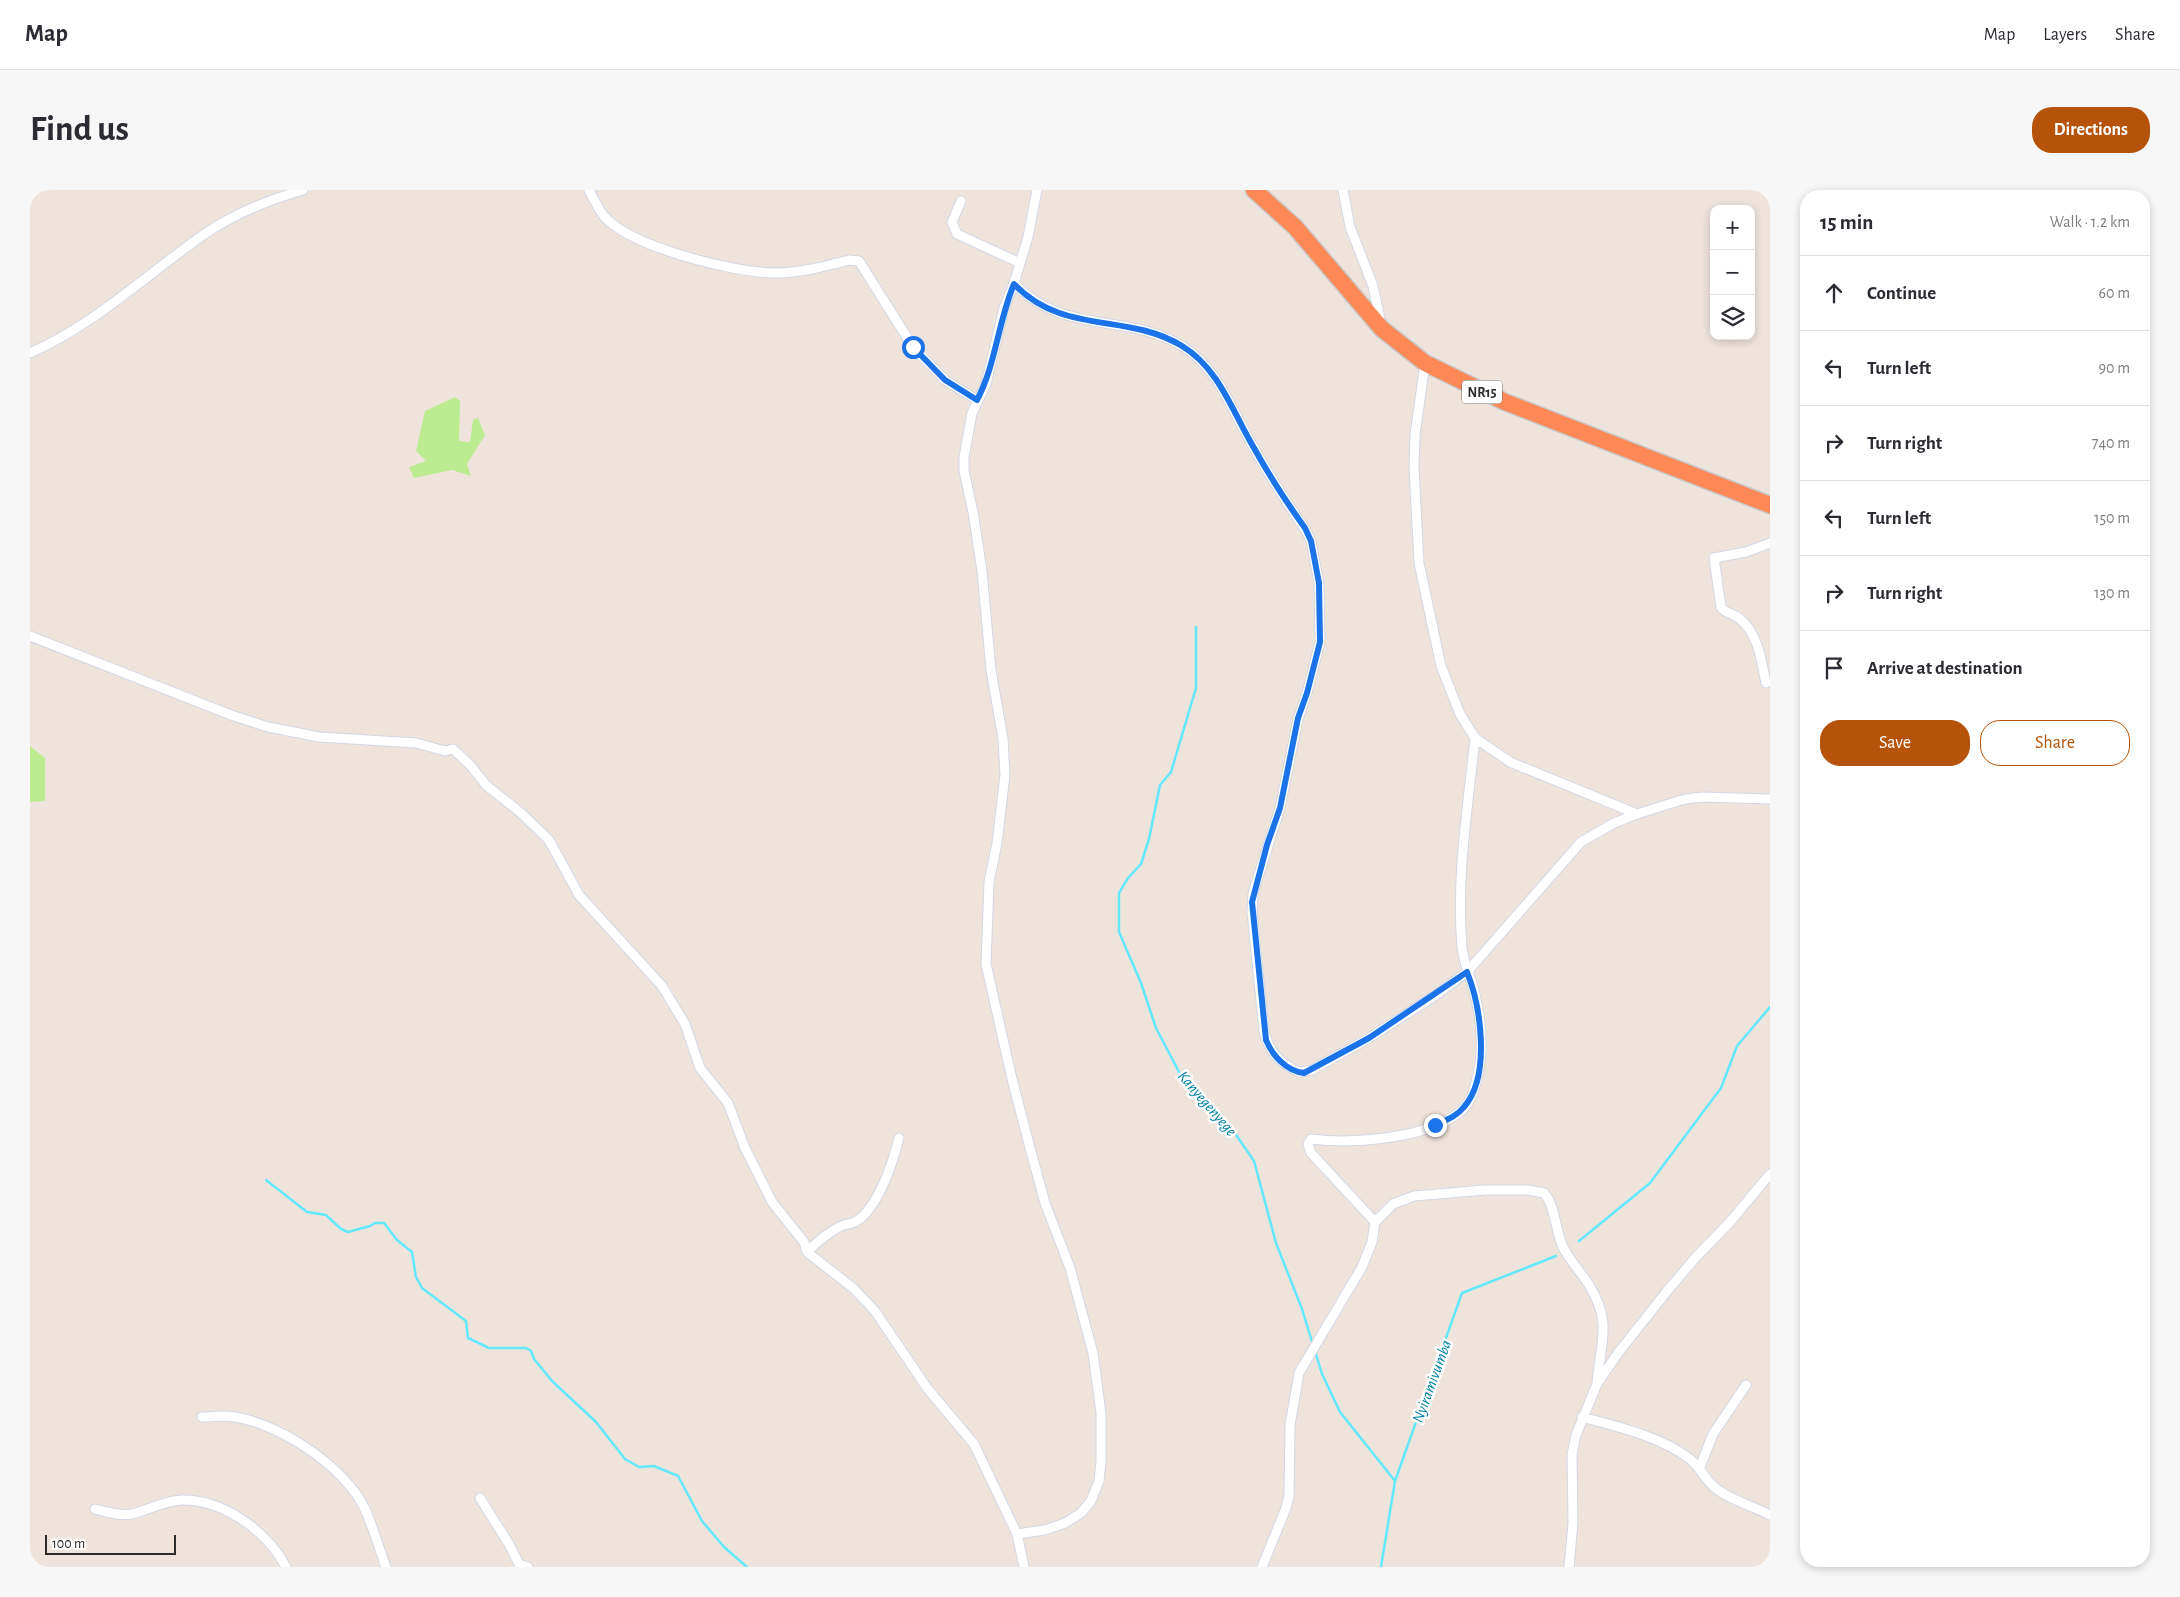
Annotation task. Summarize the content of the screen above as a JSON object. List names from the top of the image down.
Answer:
{
  "streets": {
    "highway": ["NR15"]
  },
  "water": ["Kanyegenyege", "Nyiramivumba"],
  "scale_bar": "100 m",
  "page": {
    "header": "Map",
    "nav": ["Map", "Layers", "Share"],
    "buttons": [
      "Directions",
      ["Save", "Share"]
    ],
    "title": "Find us",
    "heading": ["15 min", "Walk · 1.2 km"],
    "map_buttons": ["+", "−"],
    "list": [
      ["Continue", "60 m"],
      ["Turn left", "90 m"],
      ["Turn right", "740 m"],
      ["Turn left", "150 m"],
      ["Turn right", "130 m"],
      "Arrive at destination"
    ],
    "scale": "100 m"
  }
}
